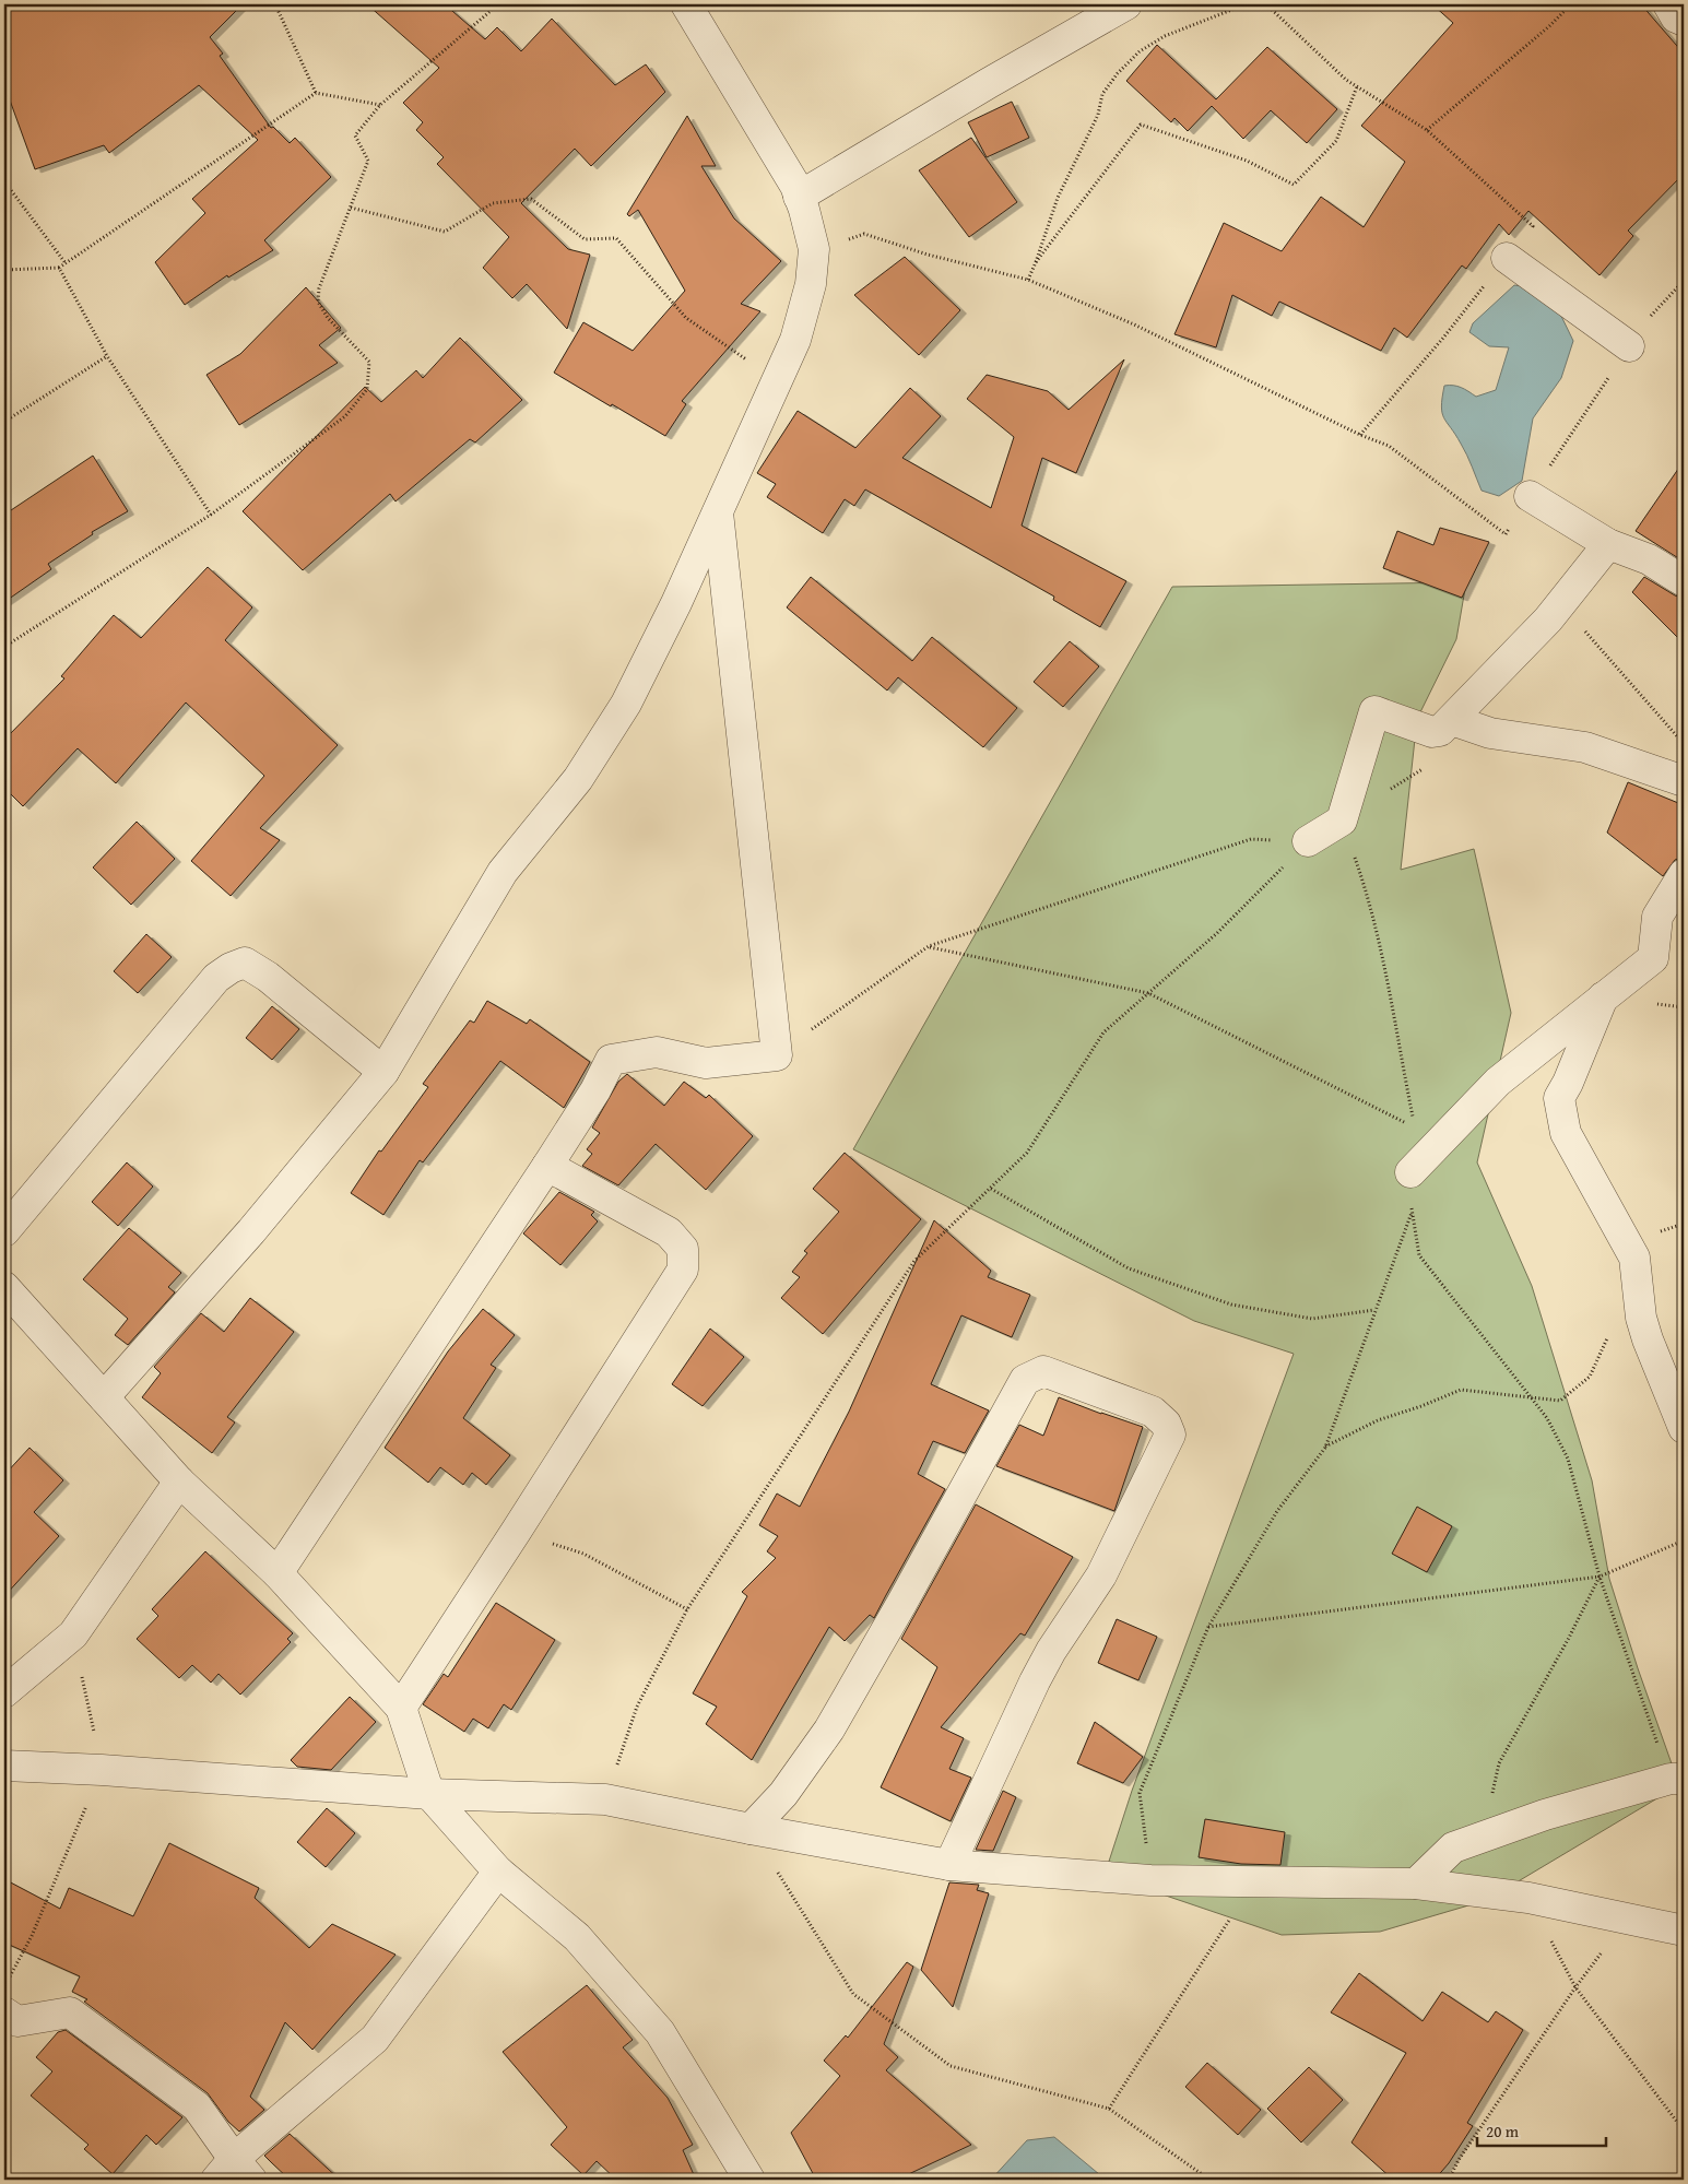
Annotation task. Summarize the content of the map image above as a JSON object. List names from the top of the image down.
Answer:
{
  "scale_bar": "20 m"
}
